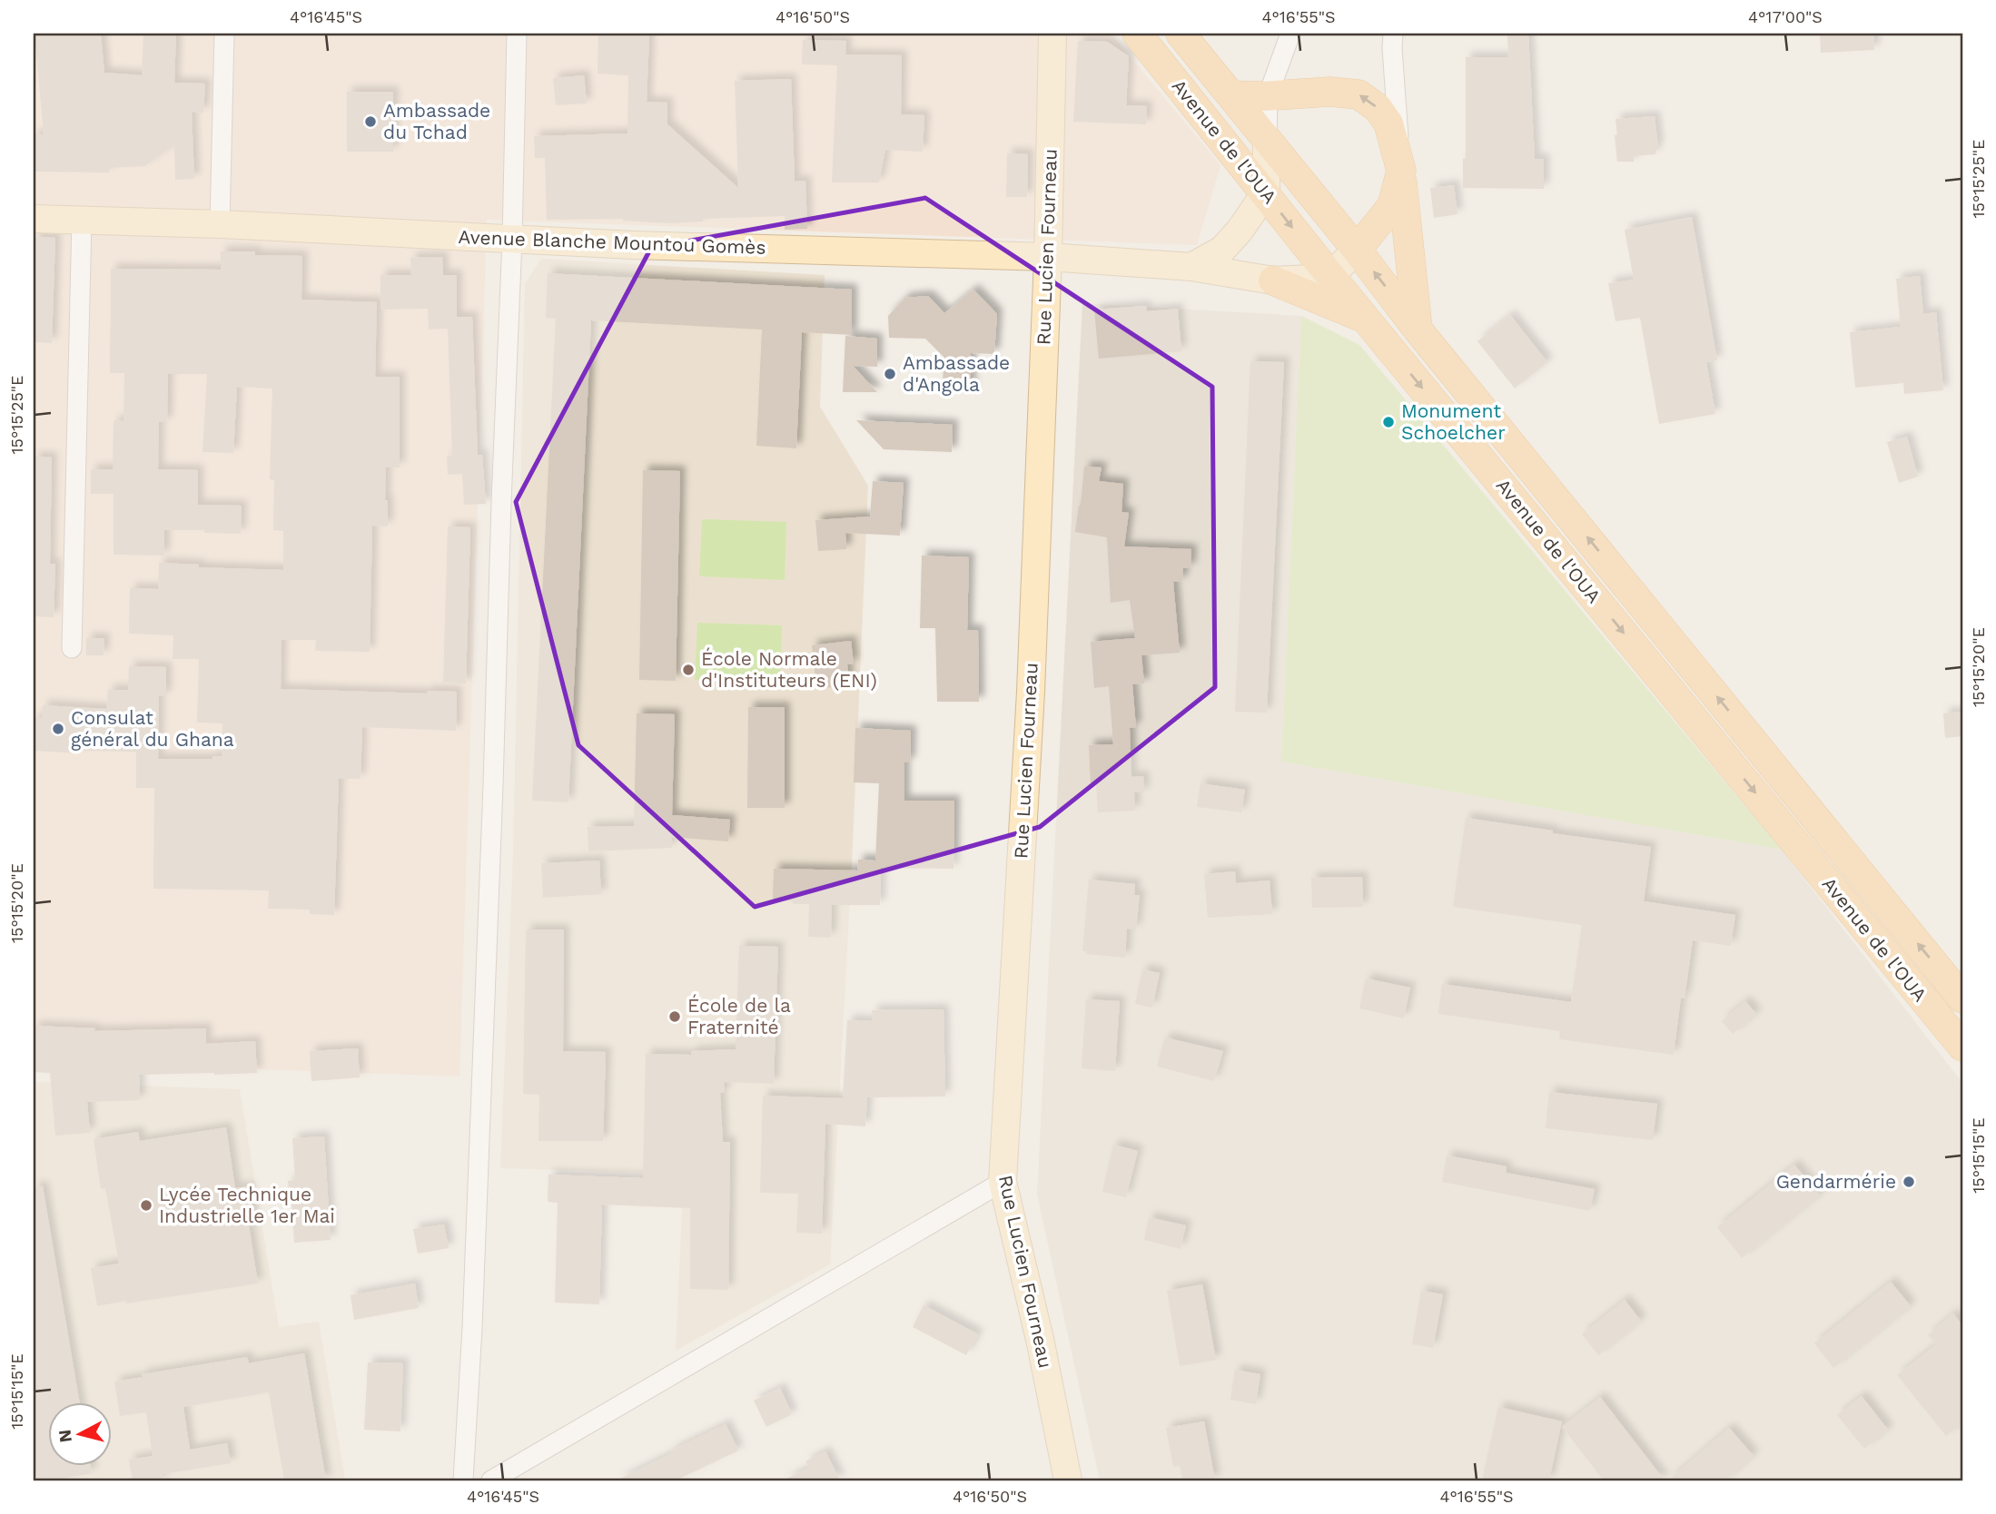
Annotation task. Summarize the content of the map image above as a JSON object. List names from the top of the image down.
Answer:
{
  "streets": {
    "main road": ["Avenue de l'OUA"],
    "street": ["Avenue Blanche Mountou Gomès", "Rue Lucien Fourneau"]
  },
  "crossings": [
    ["Avenue de l'OUA", "Avenue Blanche Mountou Gomès"],
    ["Avenue Blanche Mountou Gomès", "Rue Lucien Fourneau"]
  ],
  "places": [
    "Ambassade du Tchad",
    "Ambassade d'Angola",
    "Monument Schoelcher",
    "École Normale d'Instituteurs (ENI)",
    "Consulat général du Ghana",
    "École de la Fraternité",
    "Gendarmérie",
    "Lycée Technique Industrielle 1er Mai"
  ],
  "north": "left",
  "coordinates": [
    "4°16'45\"S",
    "4°16'50\"S",
    "4°16'55\"S",
    "4°17'00\"S",
    "15°15'25\"E",
    "15°15'20\"E",
    "15°15'15\"E"
  ]
}
